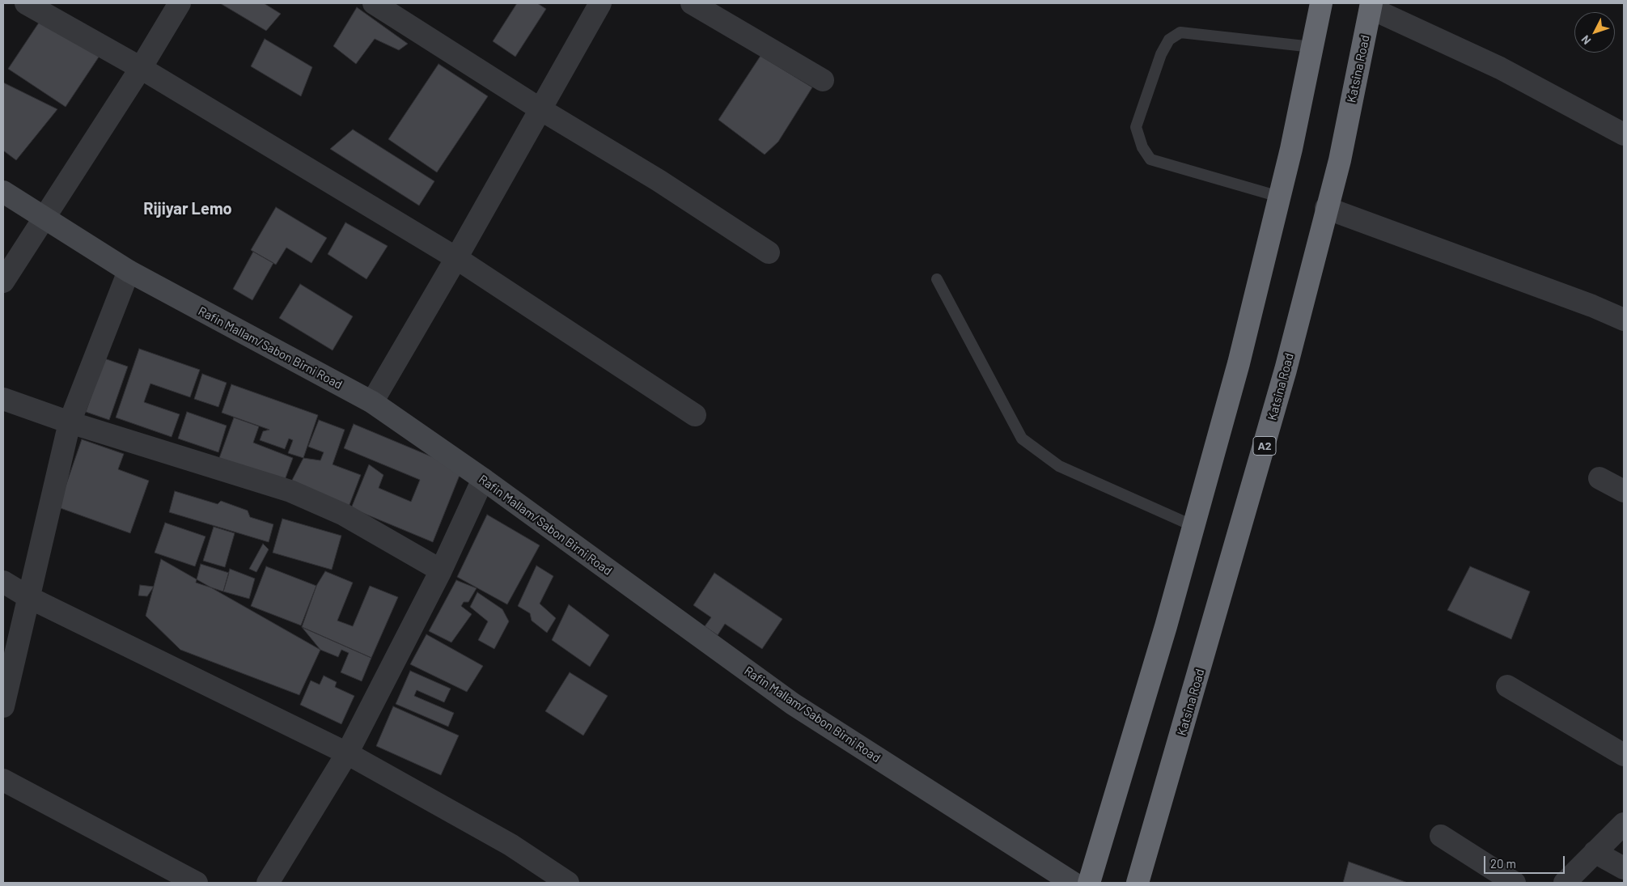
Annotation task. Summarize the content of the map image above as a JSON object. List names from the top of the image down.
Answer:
{
  "streets": {
    "highway": ["Katsina Road", "A2"],
    "street": ["Rafin Mallam/Sabon Birni Road"]
  },
  "districts": ["Rijiyar Lemo"],
  "scale_bar": "20 m",
  "north": "bottom left"
}
